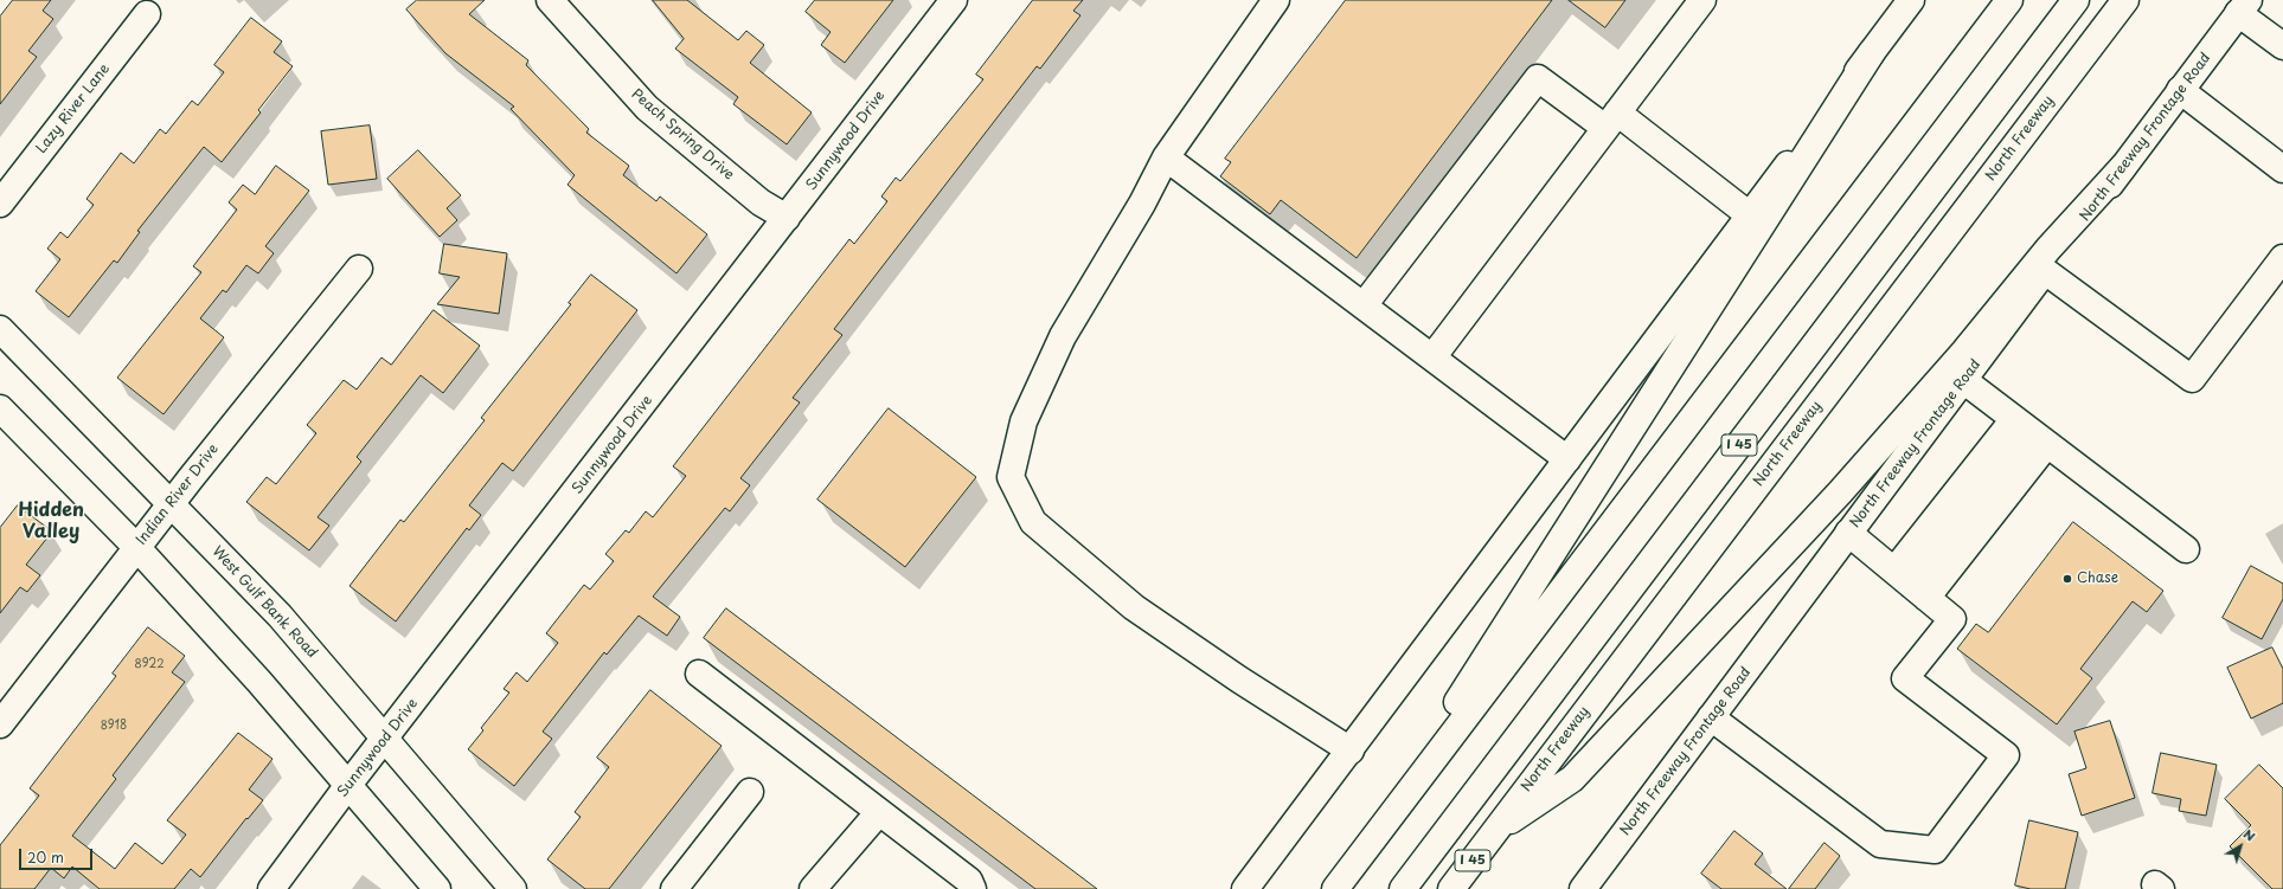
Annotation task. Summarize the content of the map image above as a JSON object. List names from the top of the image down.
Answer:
{
  "streets": {
    "main road": [
      "Lazy River Lane",
      "Peach Spring Drive",
      "North Freeway Frontage Road",
      "North Freeway",
      "Sunnywood Drive",
      "I 45",
      "Indian River Drive",
      "West Gulf Bank Road"
    ]
  },
  "crossings": [
    ["Peach Spring Drive", "Sunnywood Drive"],
    ["Sunnywood Drive", "West Gulf Bank Road"],
    ["Indian River Drive", "West Gulf Bank Road"]
  ],
  "districts": ["Hidden Valley"],
  "places": ["Chase"],
  "house_numbers": ["8922", "8918"],
  "scale_bar": "20 m",
  "north": "top right"
}
